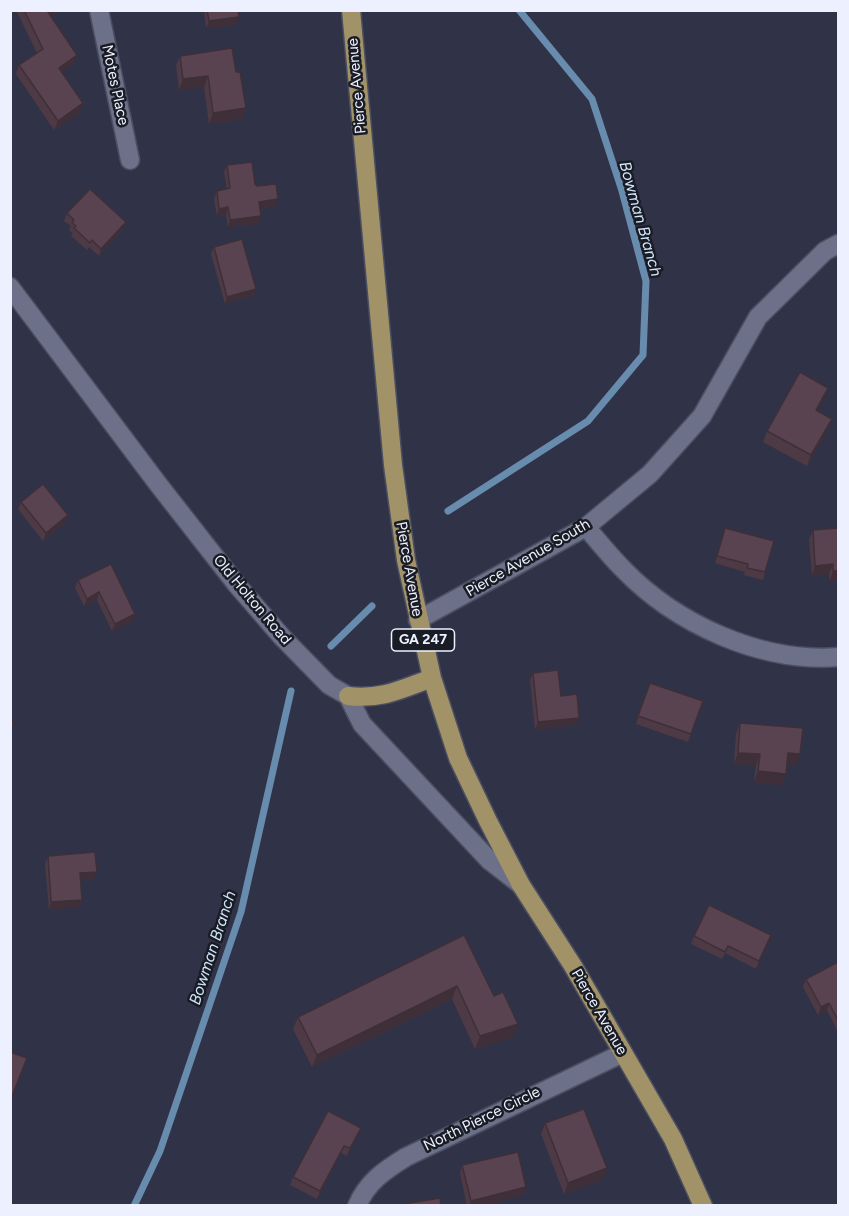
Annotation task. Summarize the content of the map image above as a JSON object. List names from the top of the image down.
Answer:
{
  "streets": {
    "main road": ["Pierce Avenue", "GA 247"],
    "street": [
      "Motes Place",
      "Pierce Avenue South",
      "Old Holton Road",
      "North Pierce Circle"
    ]
  },
  "crossings": [
    ["Pierce Avenue", "Pierce Avenue South"],
    ["Pierce Avenue", "Old Holton Road"],
    ["Pierce Avenue", "North Pierce Circle"]
  ],
  "water": ["Bowman Branch"]
}
